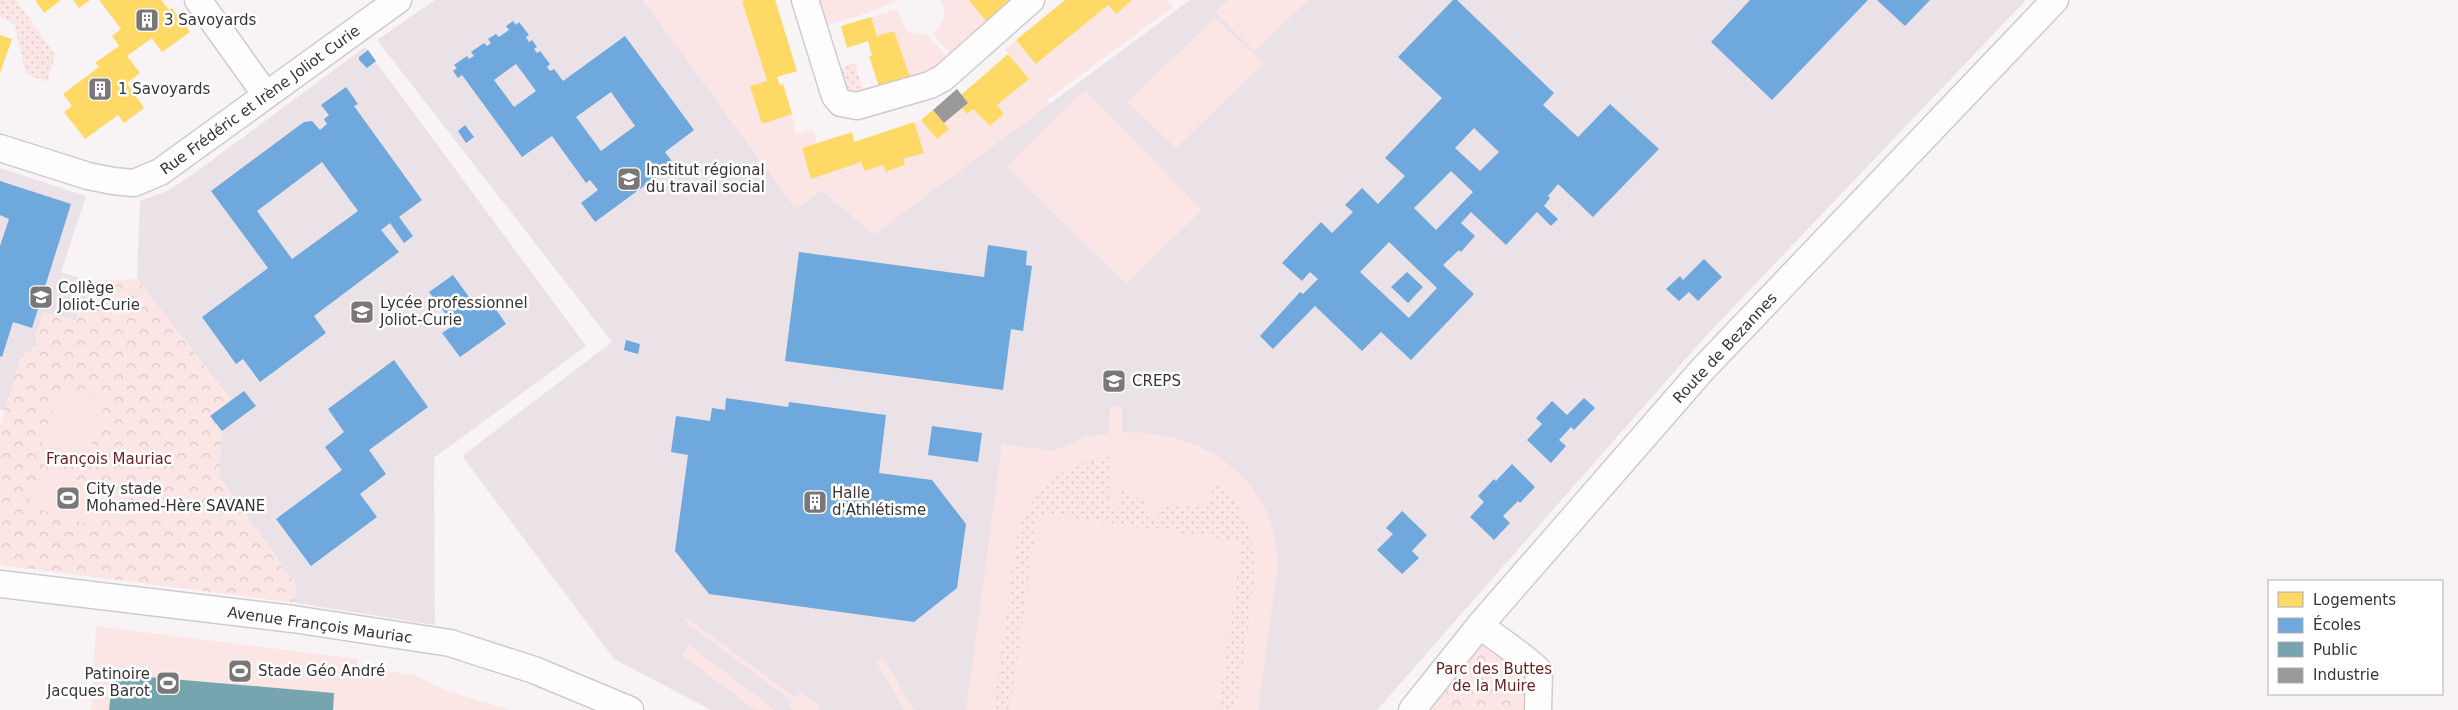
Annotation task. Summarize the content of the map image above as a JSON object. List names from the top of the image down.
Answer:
{
  "streets": {
    "street": ["Rue Frédéric et Irène Joliot Curie", "Route de Bezannes", "Avenue François Mauriac"]
  },
  "parks": ["François Mauriac", "Parc des Buttes de la Muire"],
  "places": {
    "building": ["3 Savoyards", "1 Savoyards", "Halle d'Athlétisme"],
    "school or university": [
      "Institut régional du travail social",
      "Collège Joliot-Curie",
      "Lycée professionnel Joliot-Curie",
      "CREPS"
    ],
    "sports": ["City stade Mohamed-Hère SAVANE", "Stade Géo André", "Patinoire Jacques Barot"]
  },
  "legend": [
    "Logements",
    "Écoles",
    "Public",
    "Industrie"
  ]
}
